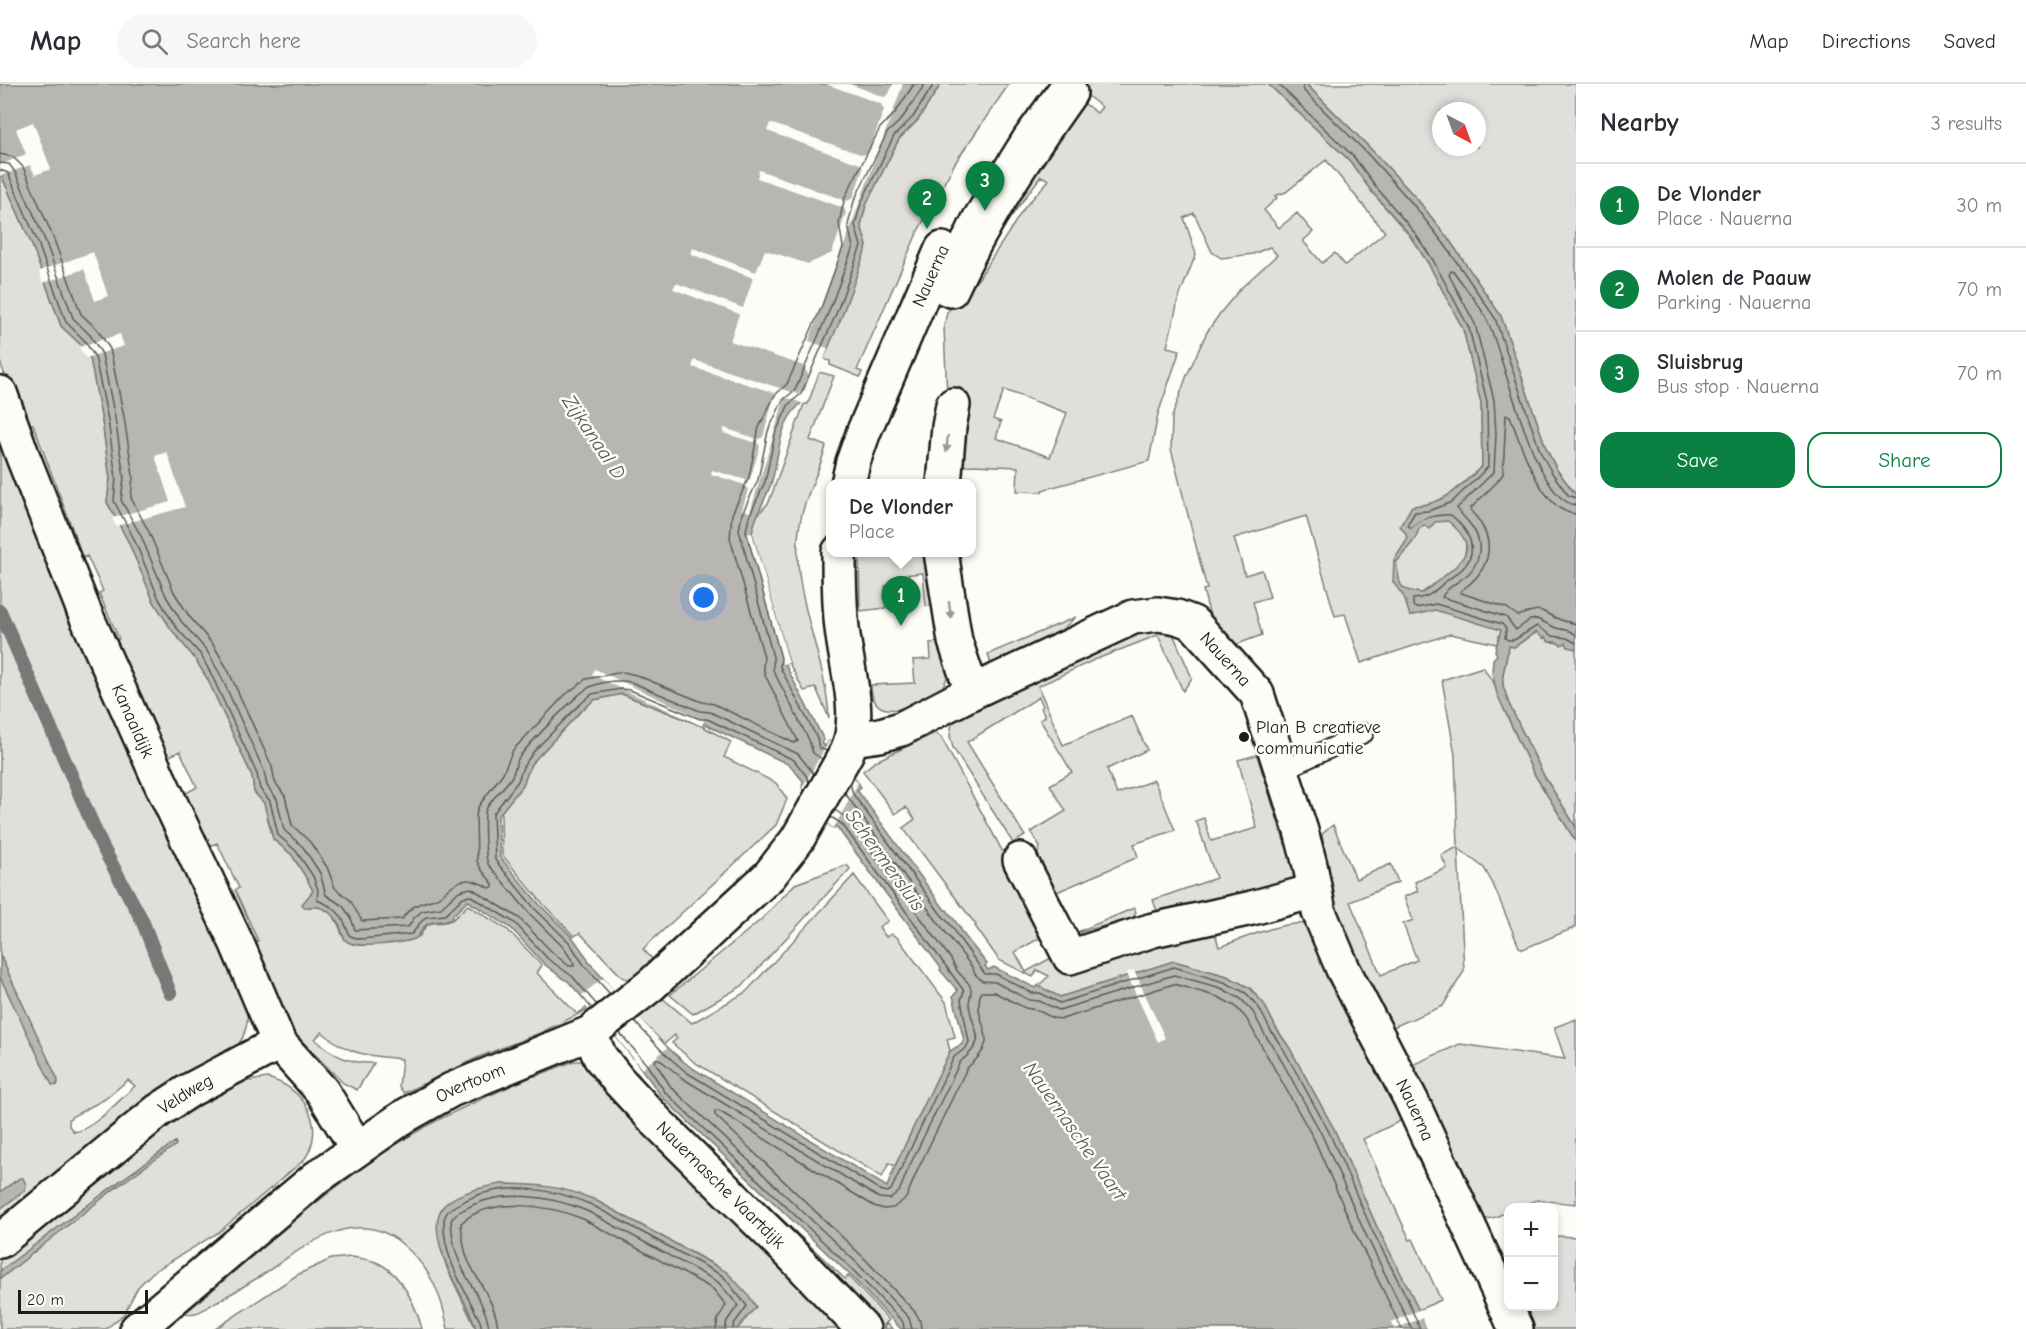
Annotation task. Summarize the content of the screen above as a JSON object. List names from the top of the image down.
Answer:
{
  "streets": {
    "street": [
      "Nauerna",
      "Kanaaldijk",
      "Overtoom",
      "Veldweg",
      "Nauernasche Vaartdijk"
    ]
  },
  "crossings": [
    ["Nauerna", "Overtoom"],
    ["Kanaaldijk", "Veldweg"],
    ["Overtoom", "Nauernasche Vaartdijk"]
  ],
  "water": ["Zijkanaal D", "Schermersluis", "Nauernasche Vaart"],
  "places": ["Plan B creatieve communicatie"],
  "scale_bar": "20 m",
  "north": "bottom right",
  "page": {
    "header": "Map",
    "search": "Search here",
    "nav": ["Map", "Directions", "Saved"],
    "heading": ["Nearby", "3 results"],
    "pins": ["3", "2", "1"],
    "list": [
      {
        "mark": "1",
        "name": "De Vlonder",
        "note": "Place · Nauerna",
        "value": "30 m"
      },
      {
        "mark": "2",
        "name": "Molen de Paauw",
        "note": "Parking · Nauerna",
        "value": "70 m"
      },
      {
        "mark": "3",
        "name": "Sluisbrug",
        "note": "Bus stop · Nauerna",
        "value": "70 m"
      }
    ],
    "buttons": ["Save", "Share"],
    "popup": ["De Vlonder", "Place"],
    "map_buttons": ["+", "−"],
    "scale": "20 m"
  }
}
